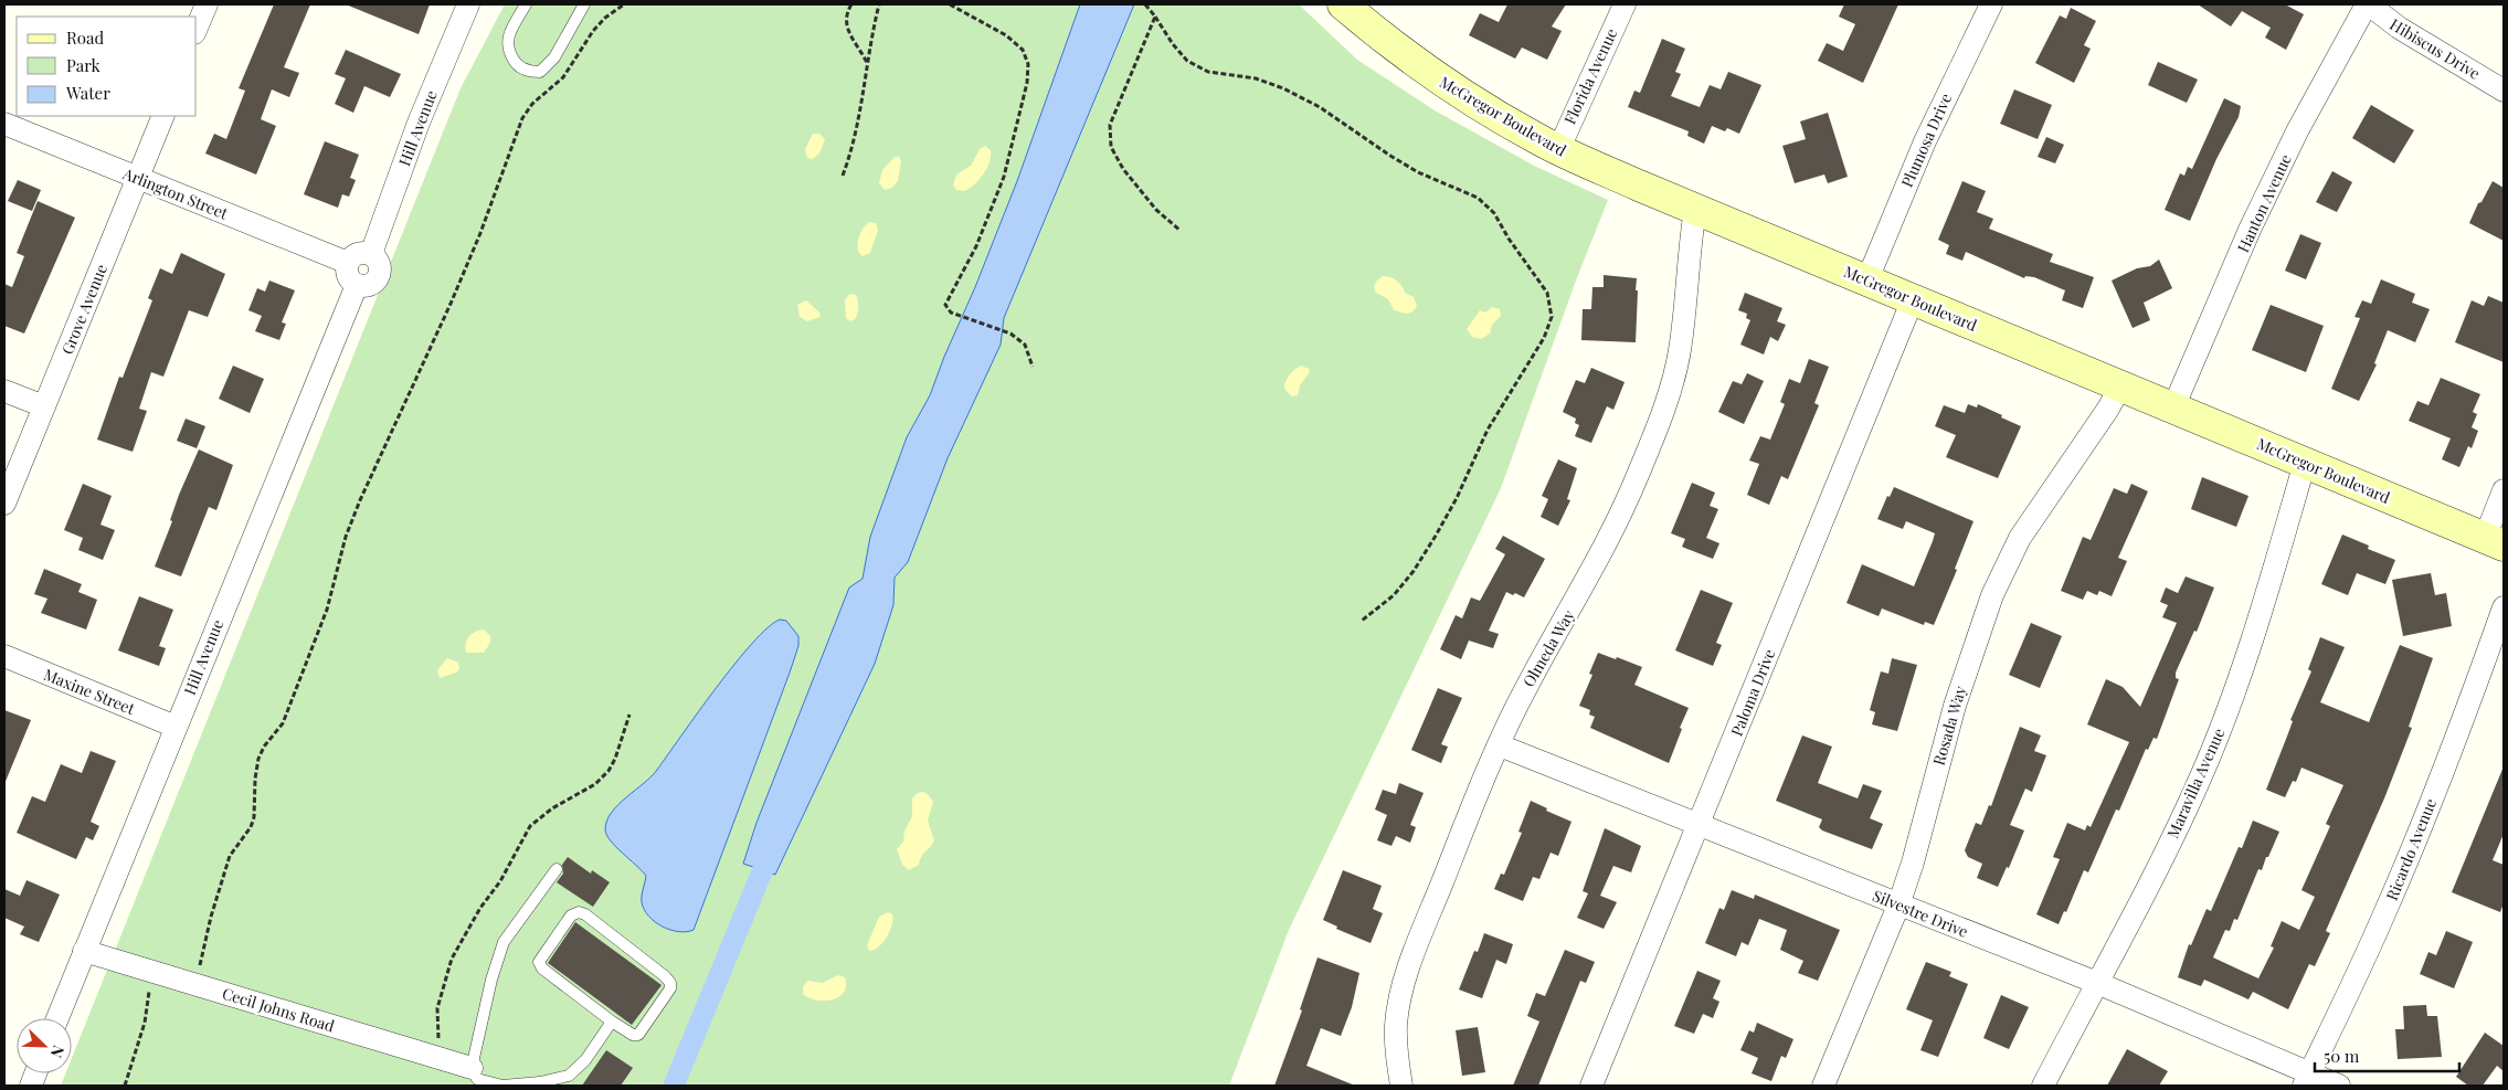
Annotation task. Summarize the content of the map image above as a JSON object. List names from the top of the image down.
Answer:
{
  "streets": {
    "main road": ["McGregor Boulevard"],
    "street": [
      "Hibiscus Drive",
      "Florida Avenue",
      "Hill Avenue",
      "Plumosa Drive",
      "Arlington Street",
      "Hanton Avenue",
      "Grove Avenue",
      "Olmeda Way",
      "Maxine Street",
      "Paloma Drive",
      "Rosada Way",
      "Maravilla Avenue",
      "Ricardo Avenue",
      "Silvestre Drive",
      "Cecil Johns Road"
    ]
  },
  "crossings": [
    ["Hibiscus Drive", "Hanton Avenue"],
    ["Florida Avenue", "McGregor Boulevard"],
    ["McGregor Boulevard", "Plumosa Drive"],
    ["McGregor Boulevard", "Hanton Avenue"],
    ["McGregor Boulevard", "Olmeda Way"],
    ["McGregor Boulevard", "Paloma Drive"],
    ["McGregor Boulevard", "Rosada Way"],
    ["McGregor Boulevard", "Maravilla Avenue"],
    ["Hill Avenue", "Arlington Street"],
    ["Hill Avenue", "Maxine Street"],
    ["Hill Avenue", "Cecil Johns Road"],
    ["Arlington Street", "Grove Avenue"],
    ["Olmeda Way", "Silvestre Drive"],
    ["Paloma Drive", "Silvestre Drive"],
    ["Rosada Way", "Silvestre Drive"],
    ["Maravilla Avenue", "Silvestre Drive"],
    ["Ricardo Avenue", "Silvestre Drive"]
  ],
  "legend": ["Road", "Park", "Water"],
  "scale_bar": "50 m",
  "north": "bottom right"
}
